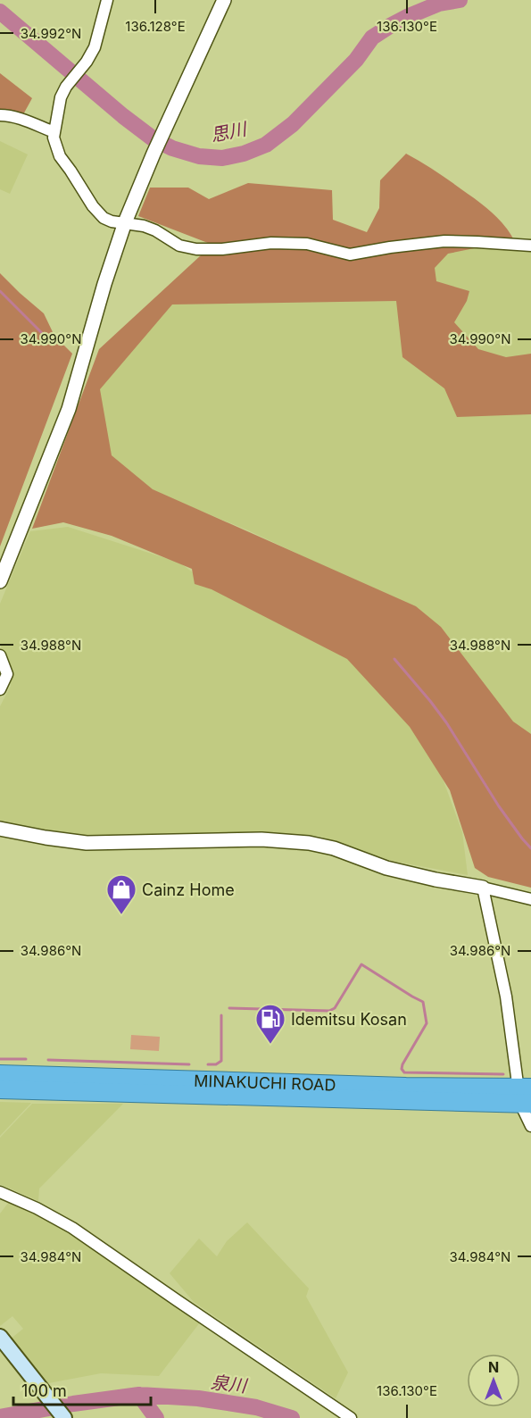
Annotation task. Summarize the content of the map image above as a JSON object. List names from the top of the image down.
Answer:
{
  "streets": {
    "highway": ["MINAKUCHI ROAD"]
  },
  "water": ["思川", "泉川"],
  "places": {
    "shop": ["Cainz Home"],
    "fuel station": ["Idemitsu Kosan"]
  },
  "scale_bar": "100 m",
  "north": "top",
  "coordinates": [
    "136.128°E",
    "136.130°E",
    "34.992°N",
    "34.990°N",
    "34.988°N",
    "34.986°N",
    "34.984°N"
  ]
}
